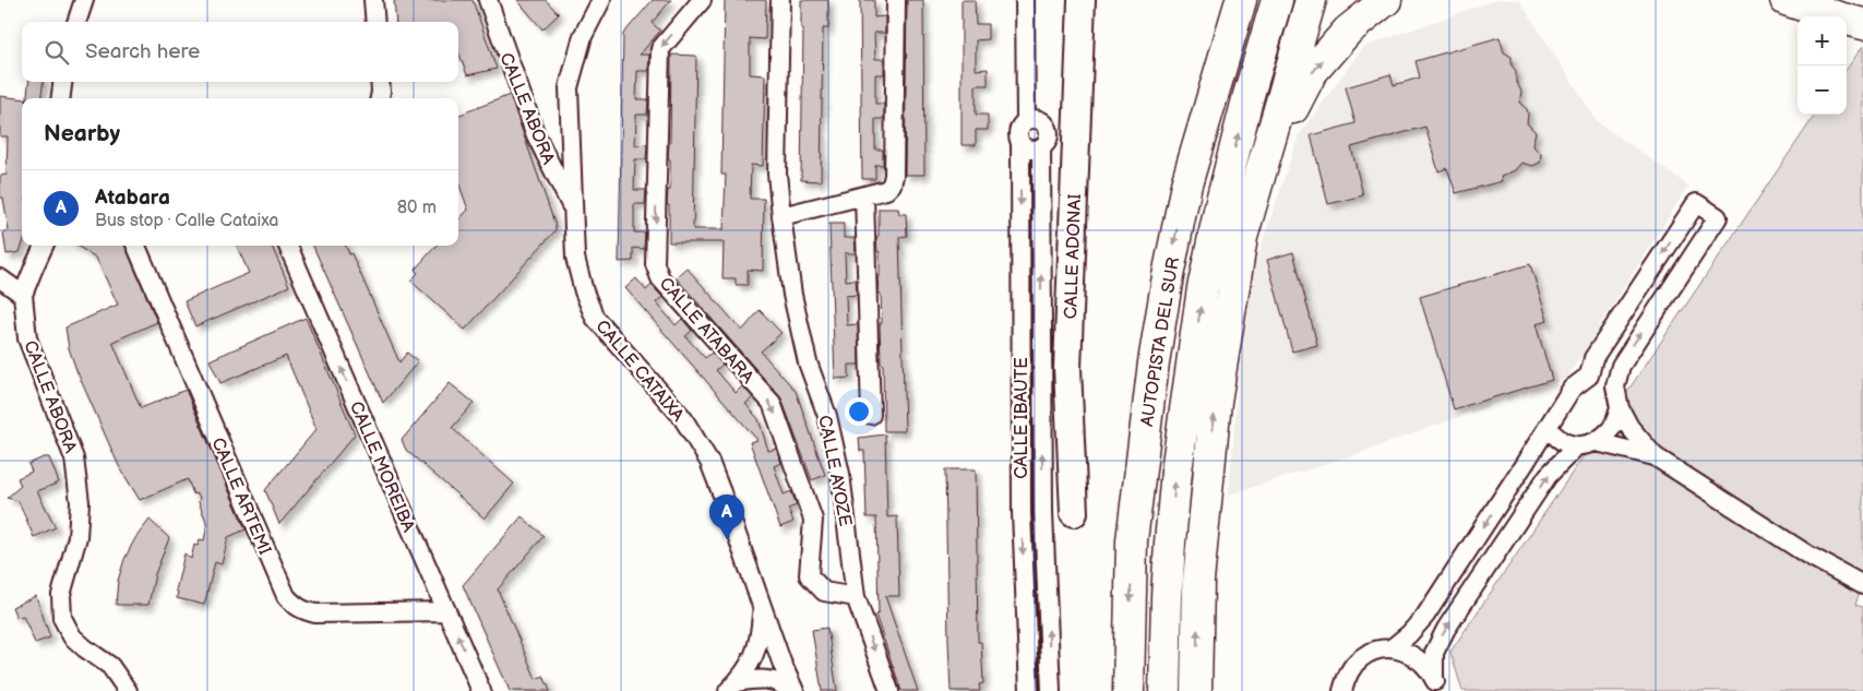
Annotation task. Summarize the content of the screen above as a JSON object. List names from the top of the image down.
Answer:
{
  "streets": {
    "highway": ["AUTOPISTA DEL SUR"],
    "street": [
      "CALLE ABORA",
      "CALLE ADONAI",
      "CALLE ATABARA",
      "CALLE CATAIXA",
      "CALLE IBAUTE",
      "CALLE MOREIBA",
      "CALLE AYOZE",
      "CALLE ARTEMI"
    ]
  },
  "crossings": [
    ["CALLE ABORA", "CALLE CATAIXA"],
    ["CALLE ATABARA", "CALLE AYOZE"],
    ["CALLE MOREIBA", "CALLE ARTEMI"]
  ],
  "one_way": ["CALLE ATABARA", "CALLE MOREIBA"],
  "page": {
    "map_buttons": ["+", "−"],
    "search": "Search here",
    "heading": "Nearby",
    "list": [
      {
        "mark": "A",
        "name": "Atabara",
        "note": "Bus stop · Calle Cataixa",
        "value": "80 m"
      }
    ],
    "pins": "A"
  }
}
